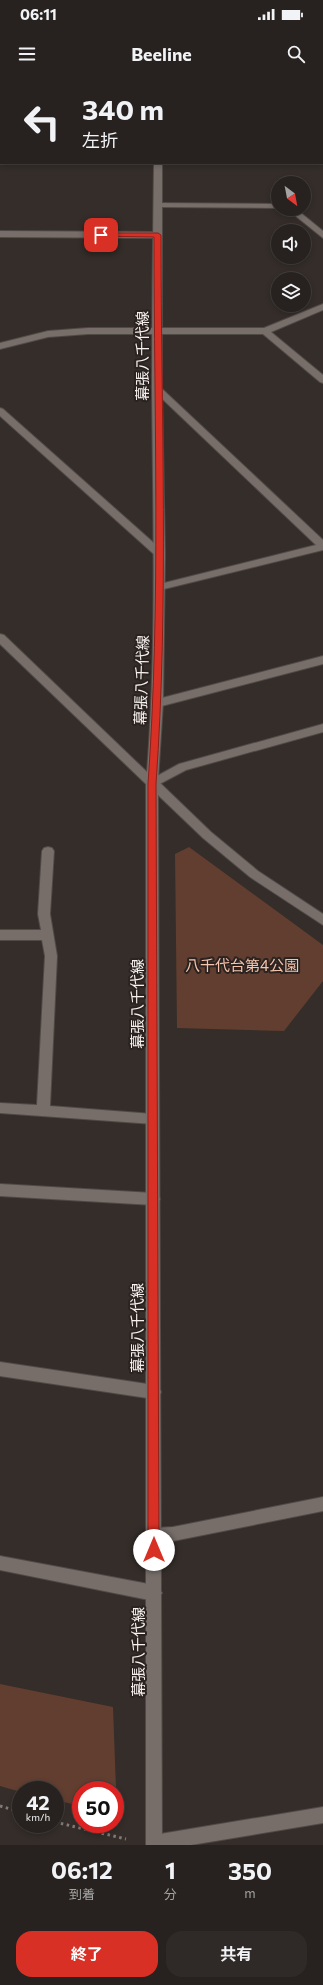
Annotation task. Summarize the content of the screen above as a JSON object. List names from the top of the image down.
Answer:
{
  "streets": {
    "street": ["幕張八千代線"]
  },
  "parks": ["八千代台第4公園"],
  "north": "bottom right",
  "page": {
    "status": "06:11",
    "header": "Beeline",
    "turn": ["340 m", "左折"],
    "speed": "42 km/h",
    "limit": "50",
    "eta": [
      "06:12",
      "到着",
      "1",
      "分",
      "350",
      "m"
    ],
    "buttons": ["終了", "共有"]
  }
}
